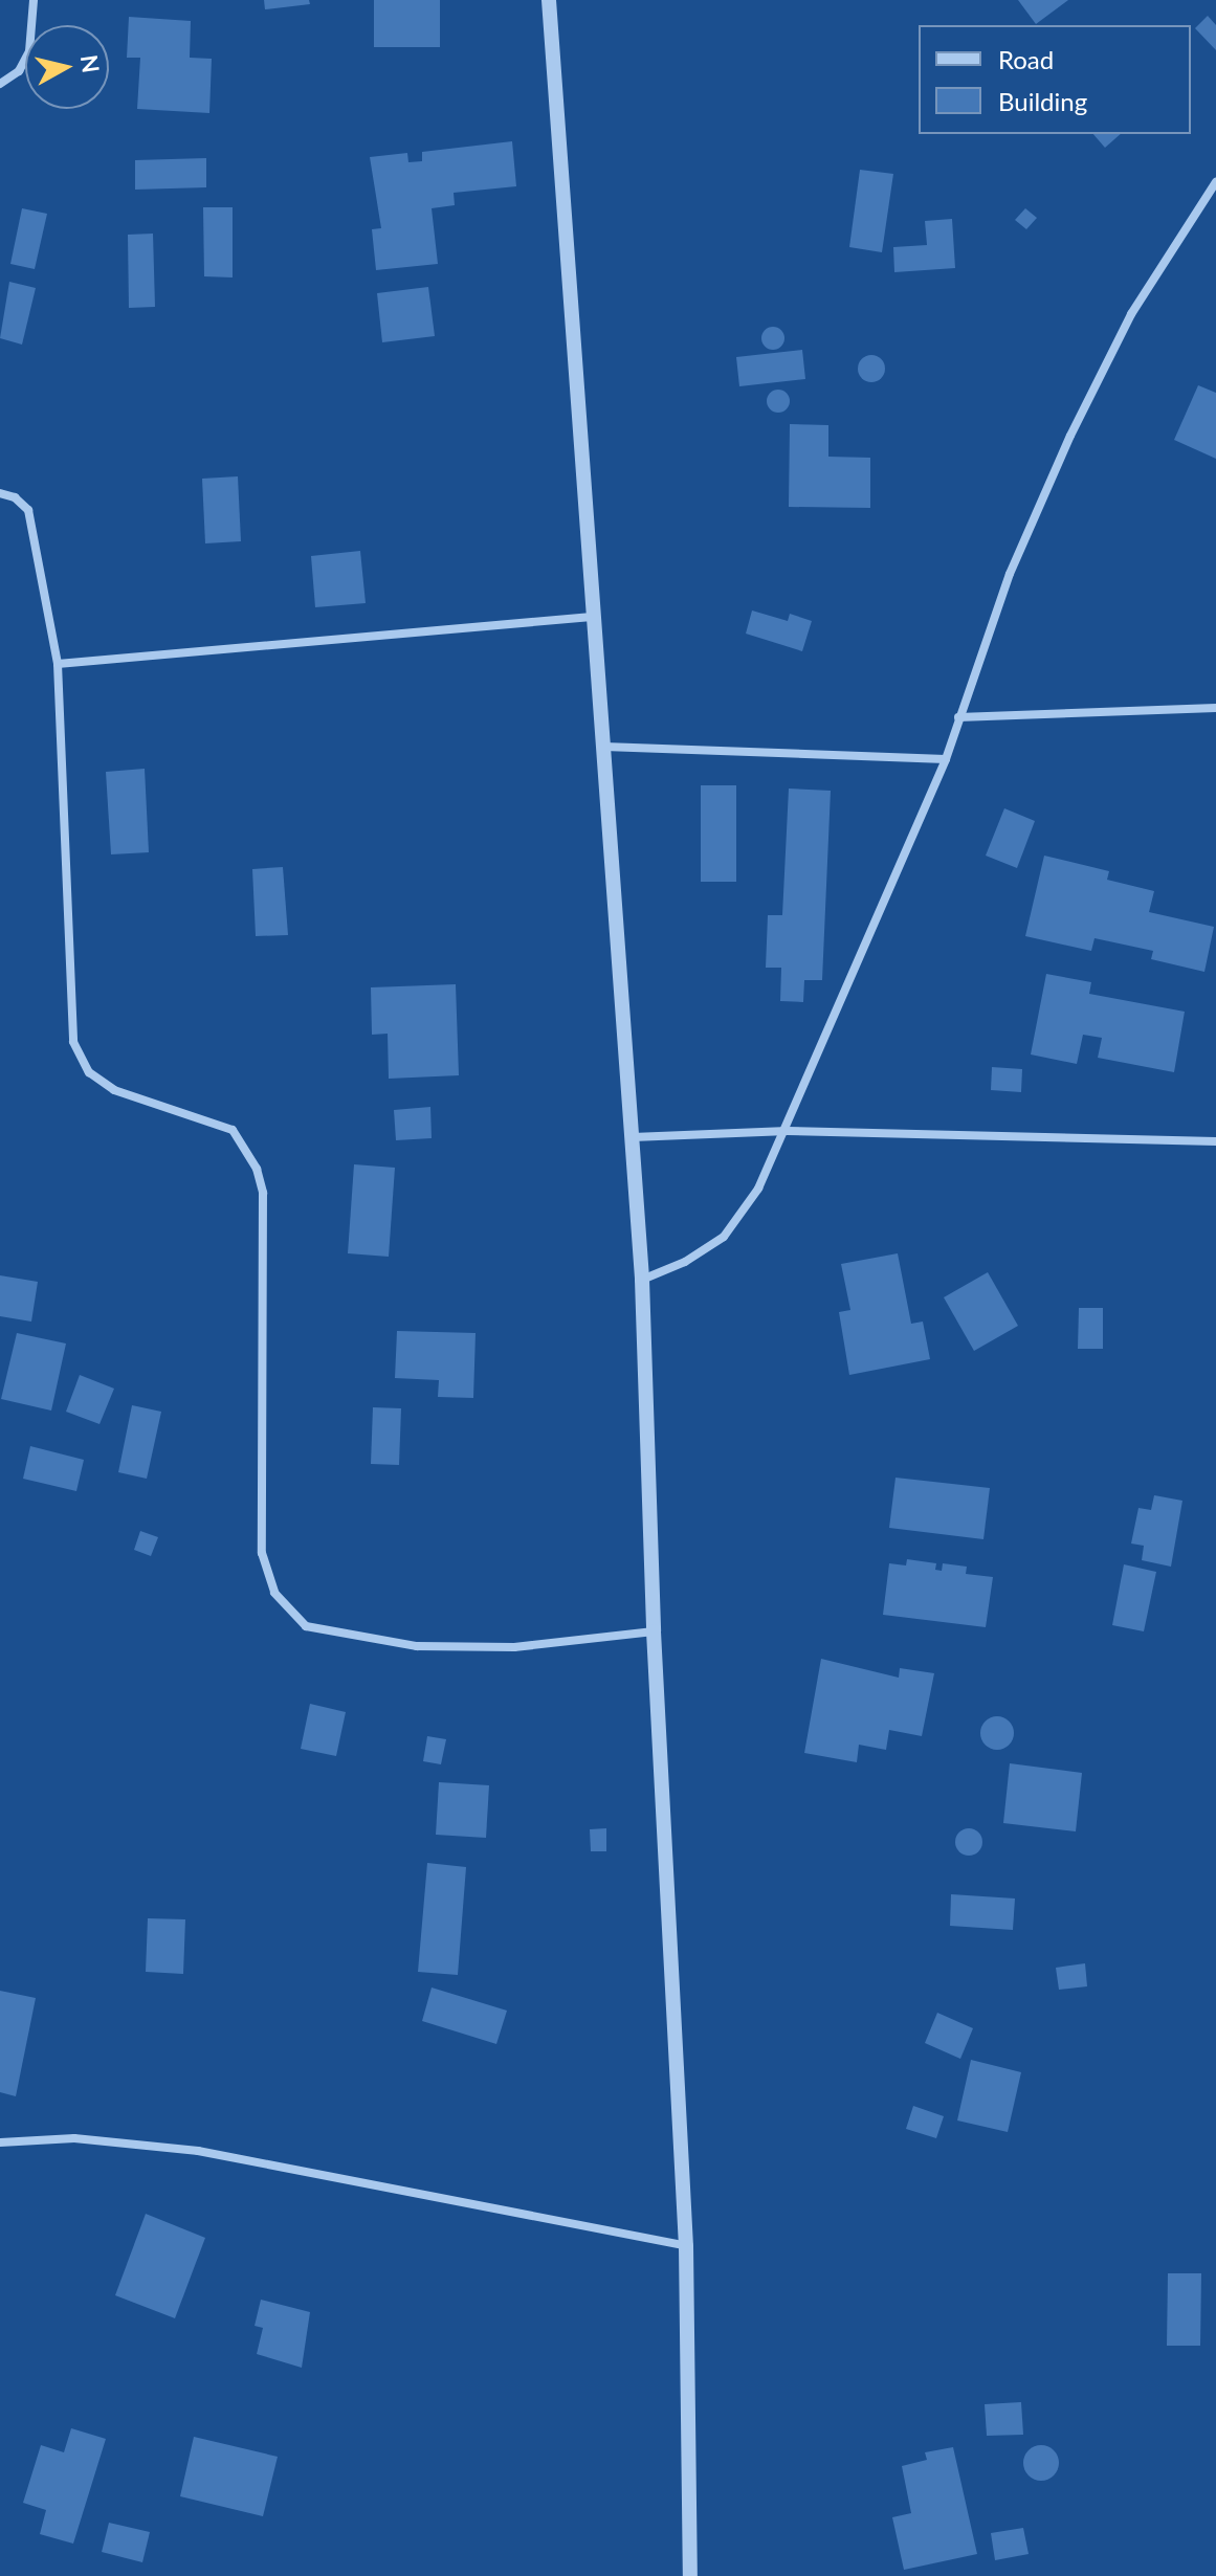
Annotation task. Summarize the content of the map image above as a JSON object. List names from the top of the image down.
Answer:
{
  "legend": ["Road", "Building"],
  "north": "right"
}
